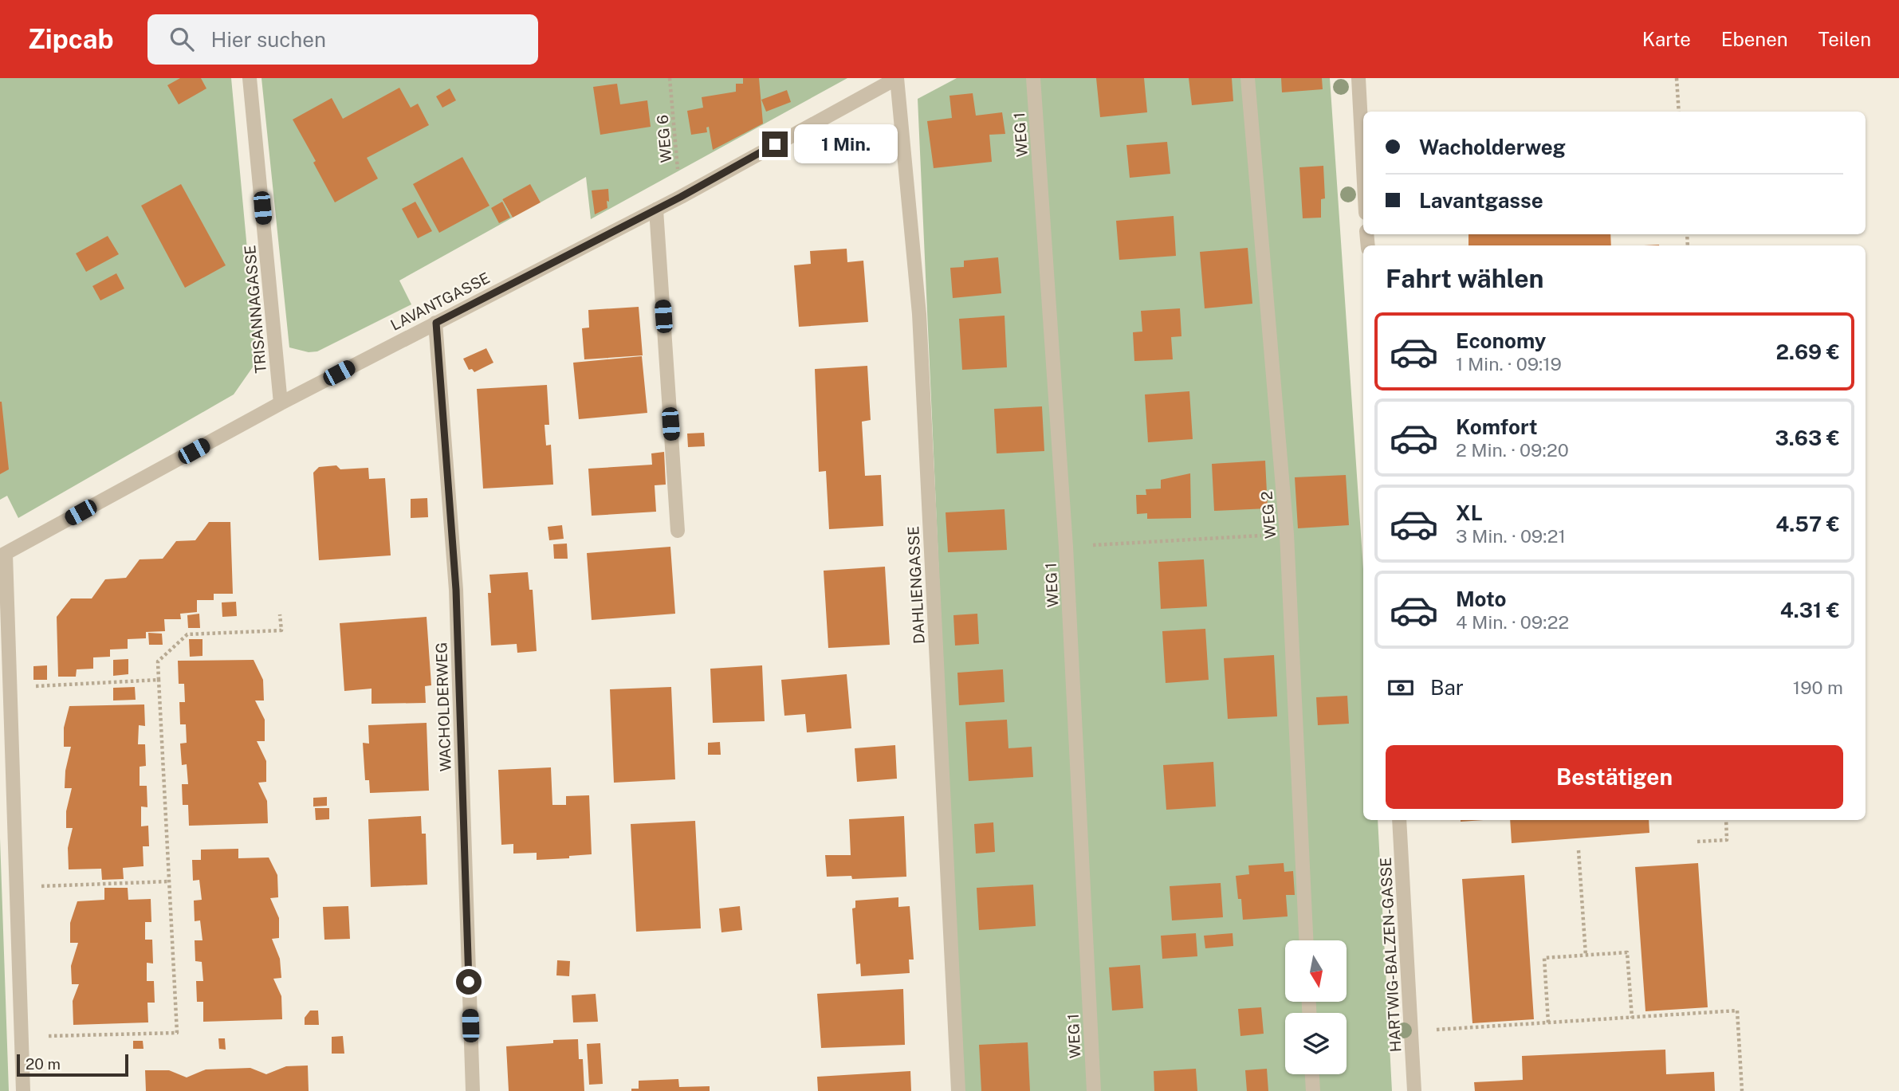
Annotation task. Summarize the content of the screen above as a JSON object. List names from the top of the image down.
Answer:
{
  "streets": {
    "street": [
      "WEG 1",
      "LAVANTGASSE",
      "TRISANNAGASSE",
      "WEG 2",
      "DAHLIENGASSE",
      "WACHOLDERWEG",
      "HARTWIG-BALZEN-GASSE"
    ],
    "path": ["WEG 6"]
  },
  "crossings": [
    ["WEG 6", "LAVANTGASSE"],
    ["LAVANTGASSE", "TRISANNAGASSE"],
    ["LAVANTGASSE", "DAHLIENGASSE"],
    ["LAVANTGASSE", "WACHOLDERWEG"]
  ],
  "scale_bar": "20 m",
  "north": "bottom",
  "page": {
    "header": "Zipcab",
    "search": "Hier suchen",
    "nav": ["Karte", "Ebenen", "Teilen"],
    "banner": ["Wacholderweg", "Lavantgasse"],
    "bubble": "1 Min.",
    "heading": "Fahrt wählen",
    "list": [
      {
        "name": "Economy",
        "note": "1 Min. · 09:19",
        "value": "2.69 €"
      },
      {
        "name": "Komfort",
        "note": "2 Min. · 09:20",
        "value": "3.63 €"
      },
      {
        "name": "XL",
        "note": "3 Min. · 09:21",
        "value": "4.57 €"
      },
      {
        "name": "Moto",
        "note": "4 Min. · 09:22",
        "value": "4.31 €"
      }
    ],
    "pay": ["Bar", "190 m"],
    "buttons": "Bestätigen",
    "scale": "20 m"
  }
}
